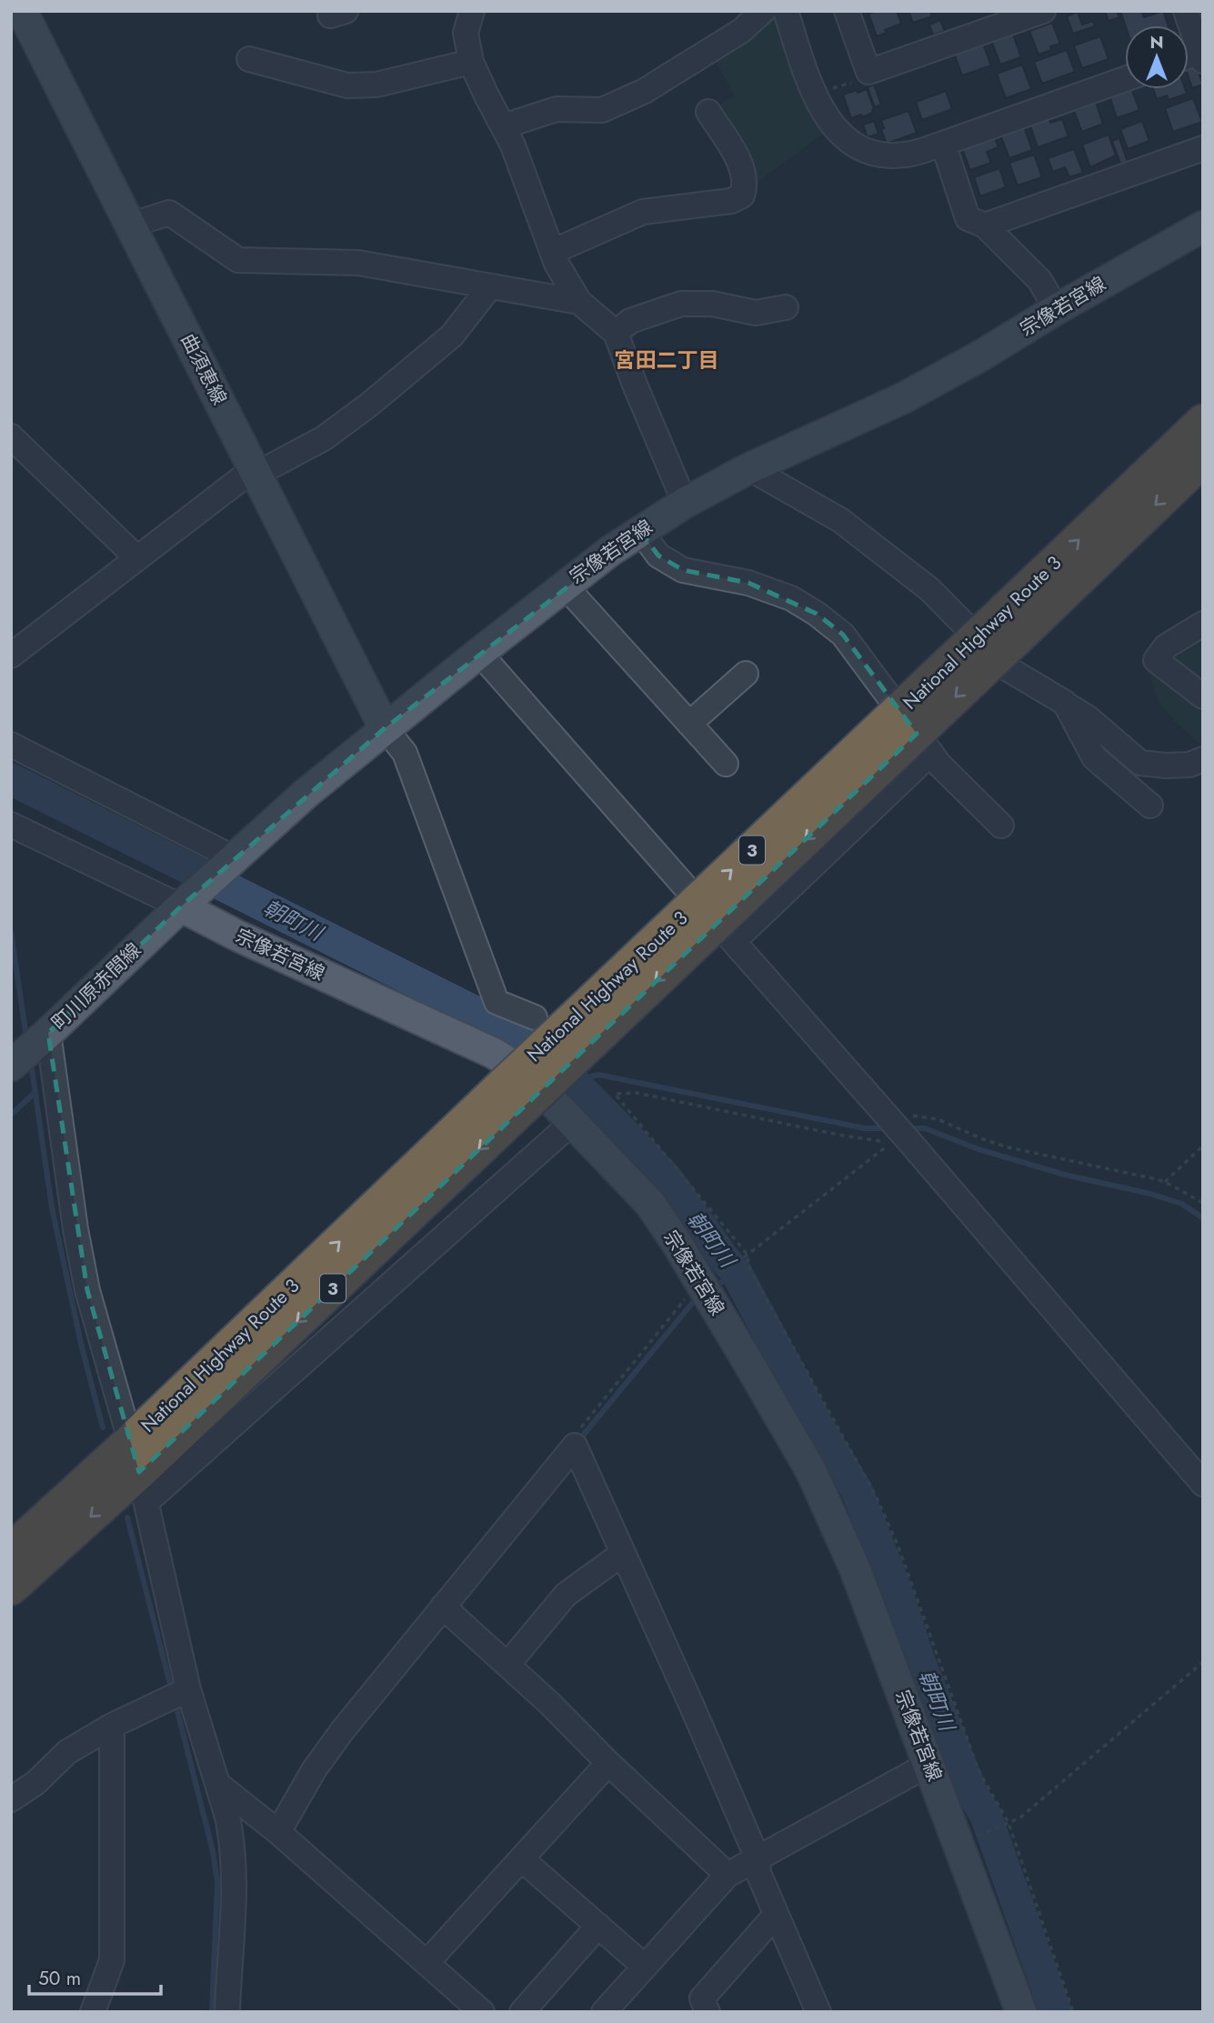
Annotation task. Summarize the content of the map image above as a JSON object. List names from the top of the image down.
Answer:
{
  "streets": {
    "highway": ["National Highway Route 3", "3"],
    "main road": ["宗像若宮線", "曲須恵線", "町川原赤間線"]
  },
  "crossings": [
    ["宗像若宮線", "曲須恵線"],
    ["宗像若宮線", "町川原赤間線"]
  ],
  "districts": ["宮田二丁目"],
  "water": ["朝町川"],
  "scale_bar": "50 m",
  "north": "top"
}
